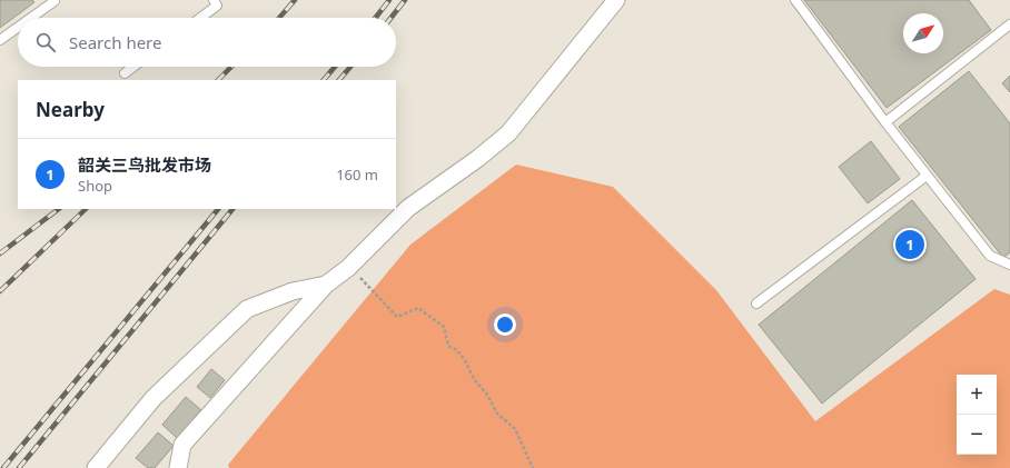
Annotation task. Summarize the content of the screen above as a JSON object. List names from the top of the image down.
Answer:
{
  "north": "top right",
  "page": {
    "search": "Search here",
    "heading": "Nearby",
    "list": [
      {
        "mark": "1",
        "name": "韶关三鸟批发市场",
        "note": "Shop",
        "value": "160 m"
      }
    ],
    "pins": "1",
    "map_buttons": ["+", "−"]
  }
}
